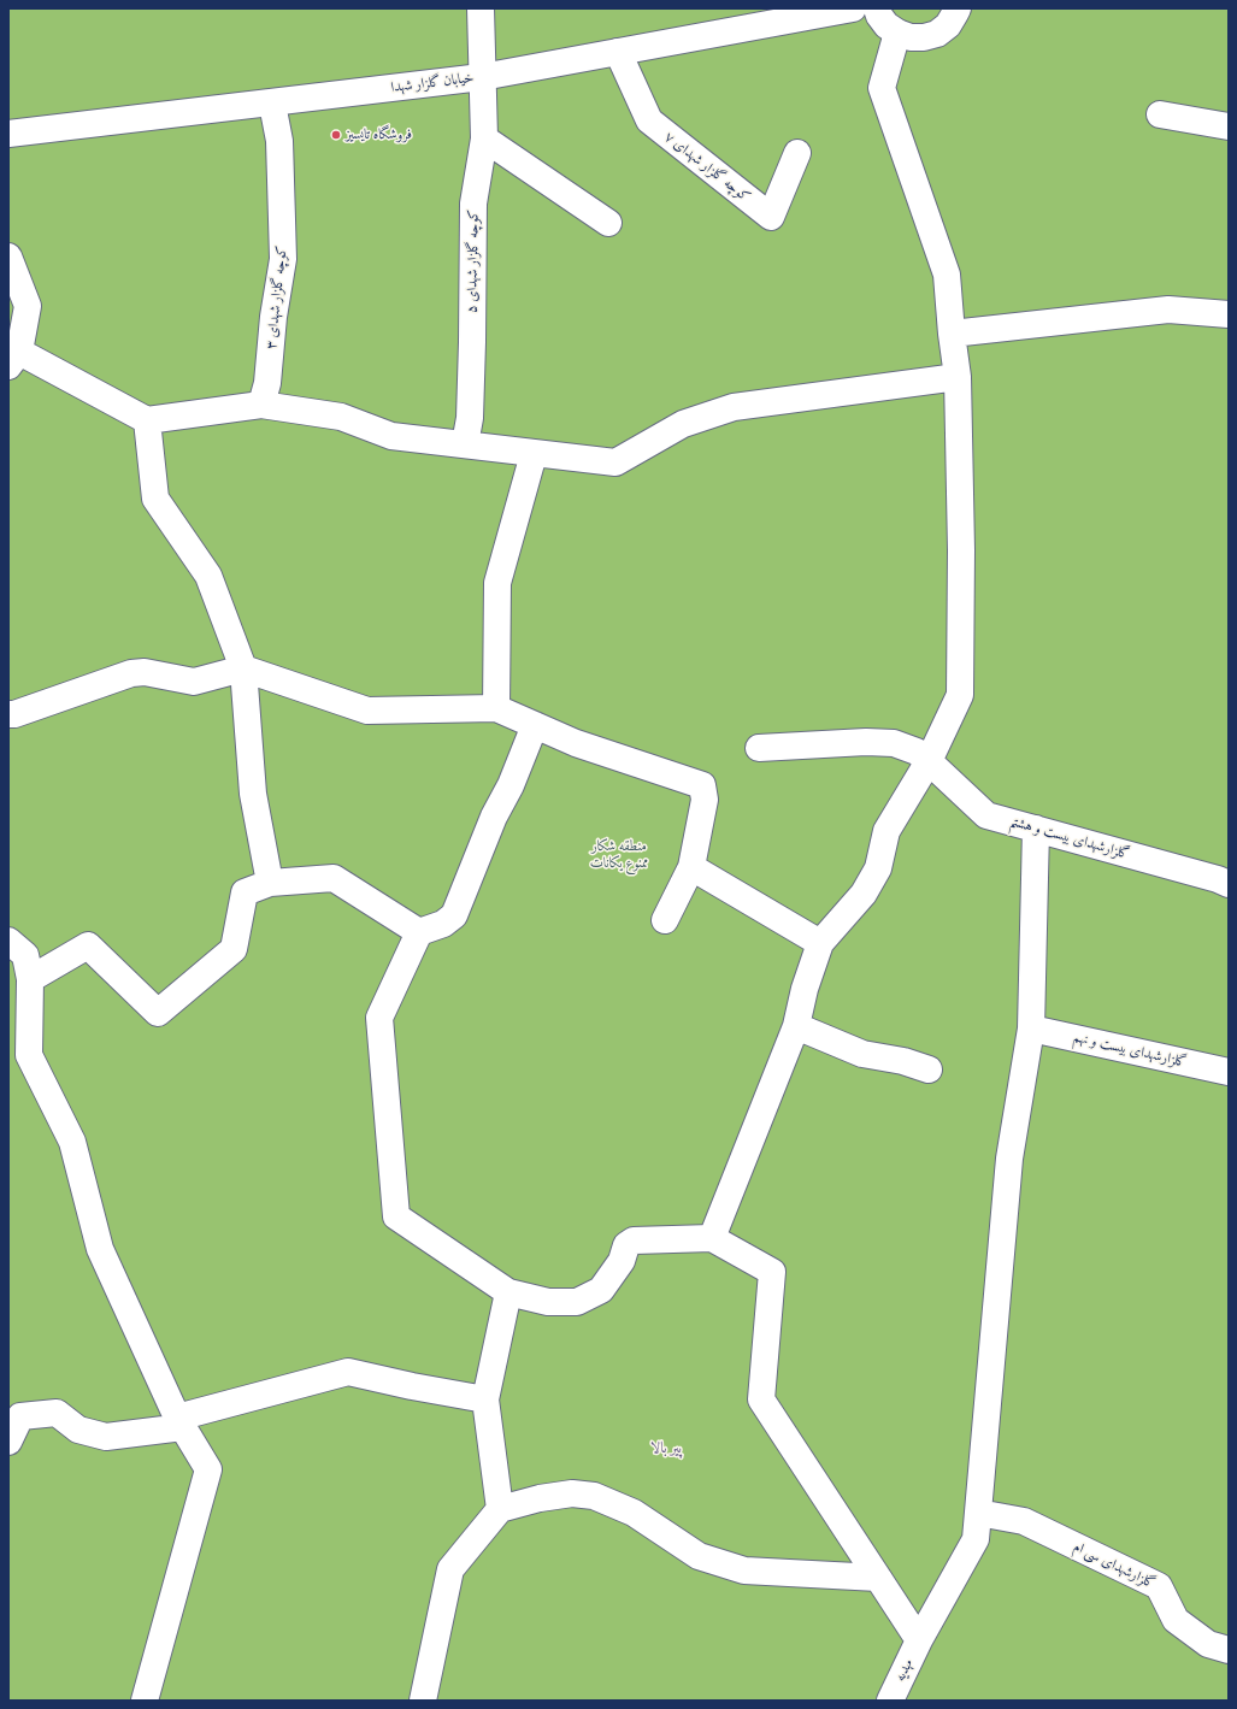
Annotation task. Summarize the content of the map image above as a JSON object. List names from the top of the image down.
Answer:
{
  "streets": {
    "street": [
      "خیابان گلزار شهدا",
      "کوچه گلزار شهدای ۷",
      "کوچه گلزار شهدای ۵",
      "کوچه گلزار شهدای ۳",
      "گلزارشهدای بیست و هشتم",
      "گلزارشهدای بیست و نهم",
      "گلزارشهدای سی ام",
      "مهدیه"
    ]
  },
  "crossings": [
    ["خیابان گلزار شهدا", "کوچه گلزار شهدای ۷"],
    ["خیابان گلزار شهدا", "کوچه گلزار شهدای ۵"],
    ["خیابان گلزار شهدا", "کوچه گلزار شهدای ۳"],
    ["گلزارشهدای بیست و هشتم", "مهدیه"],
    ["گلزارشهدای بیست و نهم", "مهدیه"],
    ["گلزارشهدای سی ام", "مهدیه"]
  ],
  "districts": ["پیر بالا"],
  "parks": ["منطقه شکار ممنوع یکانات"],
  "places": ["فروشگاه تایسیز"]
}
